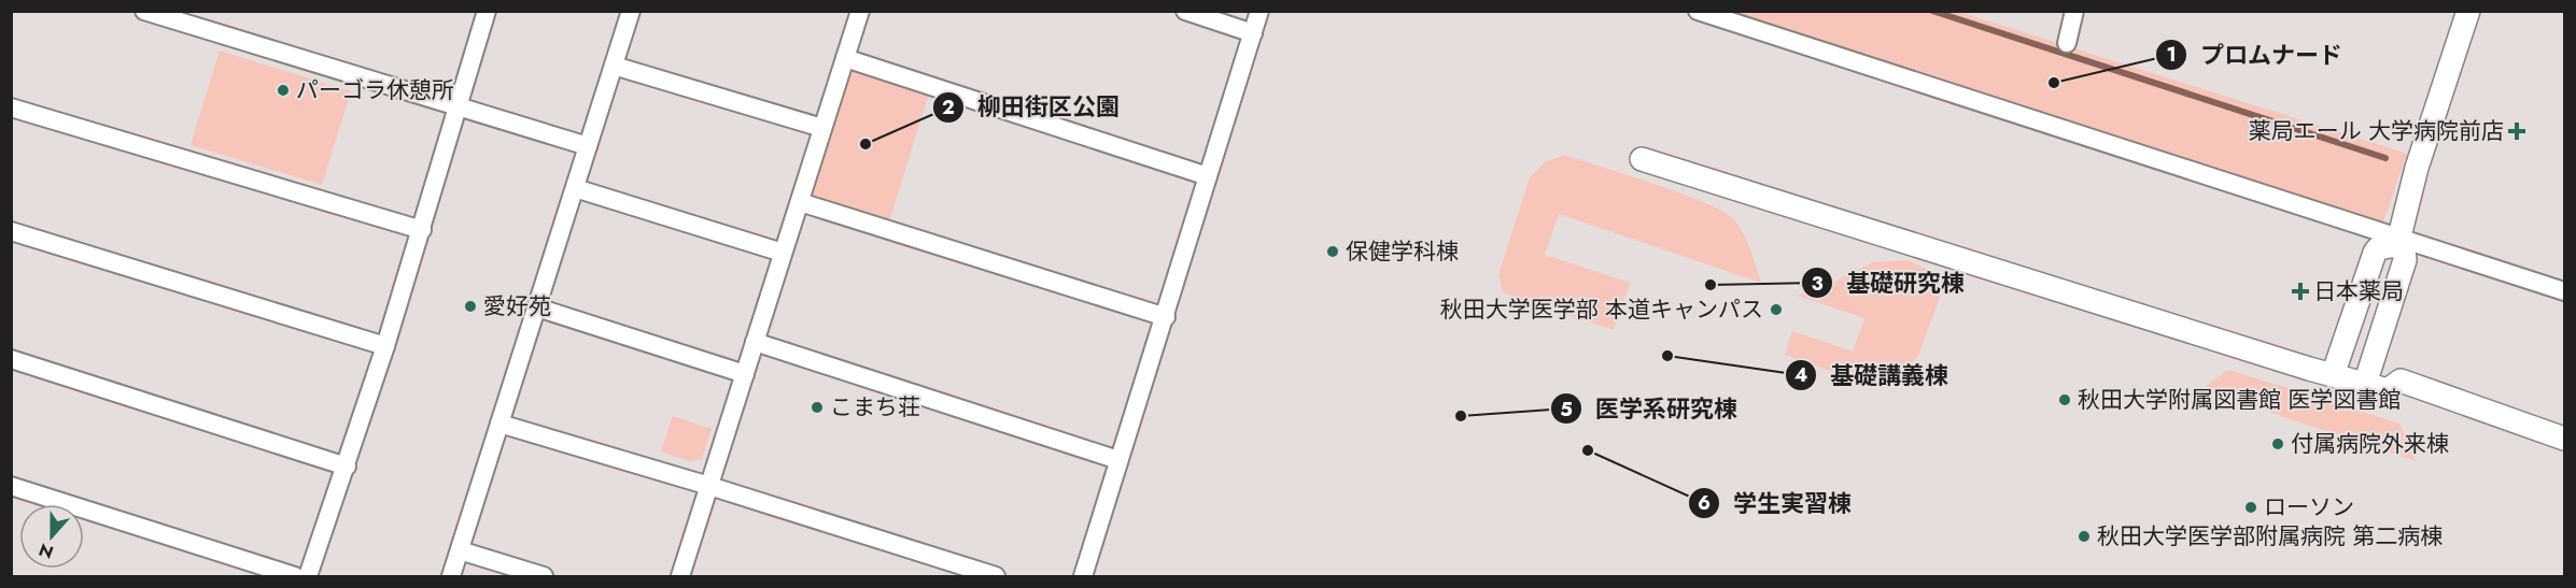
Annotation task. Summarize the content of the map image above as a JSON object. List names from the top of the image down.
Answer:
{
  "places": {
    "other": [
      "プロムナード",
      "パーゴラ休憩所",
      "柳田街区公園",
      "保健学科棟",
      "基礎研究棟",
      "愛好苑",
      "秋田大学医学部 本道キャンパス",
      "基礎講義棟",
      "秋田大学附属図書館 医学図書館",
      "こまち荘",
      "医学系研究棟",
      "付属病院外来棟",
      "学生実習棟",
      "ローソン",
      "秋田大学医学部附属病院 第二病棟"
    ],
    "health": ["薬局エール 大学病院前店", "日本薬局"]
  },
  "north": "bottom"
}
